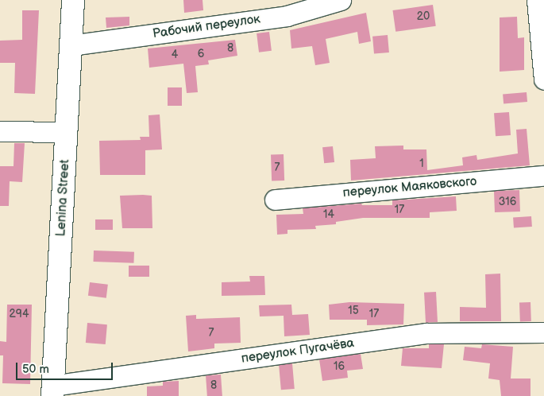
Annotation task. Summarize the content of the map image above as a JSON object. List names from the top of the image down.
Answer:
{
  "streets": {
    "main road": ["Lenina Street"],
    "street": ["Рабочий переулок", "переулок Маяковского", "переулок Пугачёва"]
  },
  "crossings": [
    ["Рабочий переулок", "Lenina Street"],
    ["Lenina Street", "переулок Пугачёва"]
  ],
  "house_numbers": [
    "20",
    "8",
    "6",
    "4",
    "1",
    "7",
    "316",
    "17",
    "14",
    "15",
    "294",
    "17",
    "7",
    "16",
    "8"
  ],
  "scale_bar": "50 m"
}
